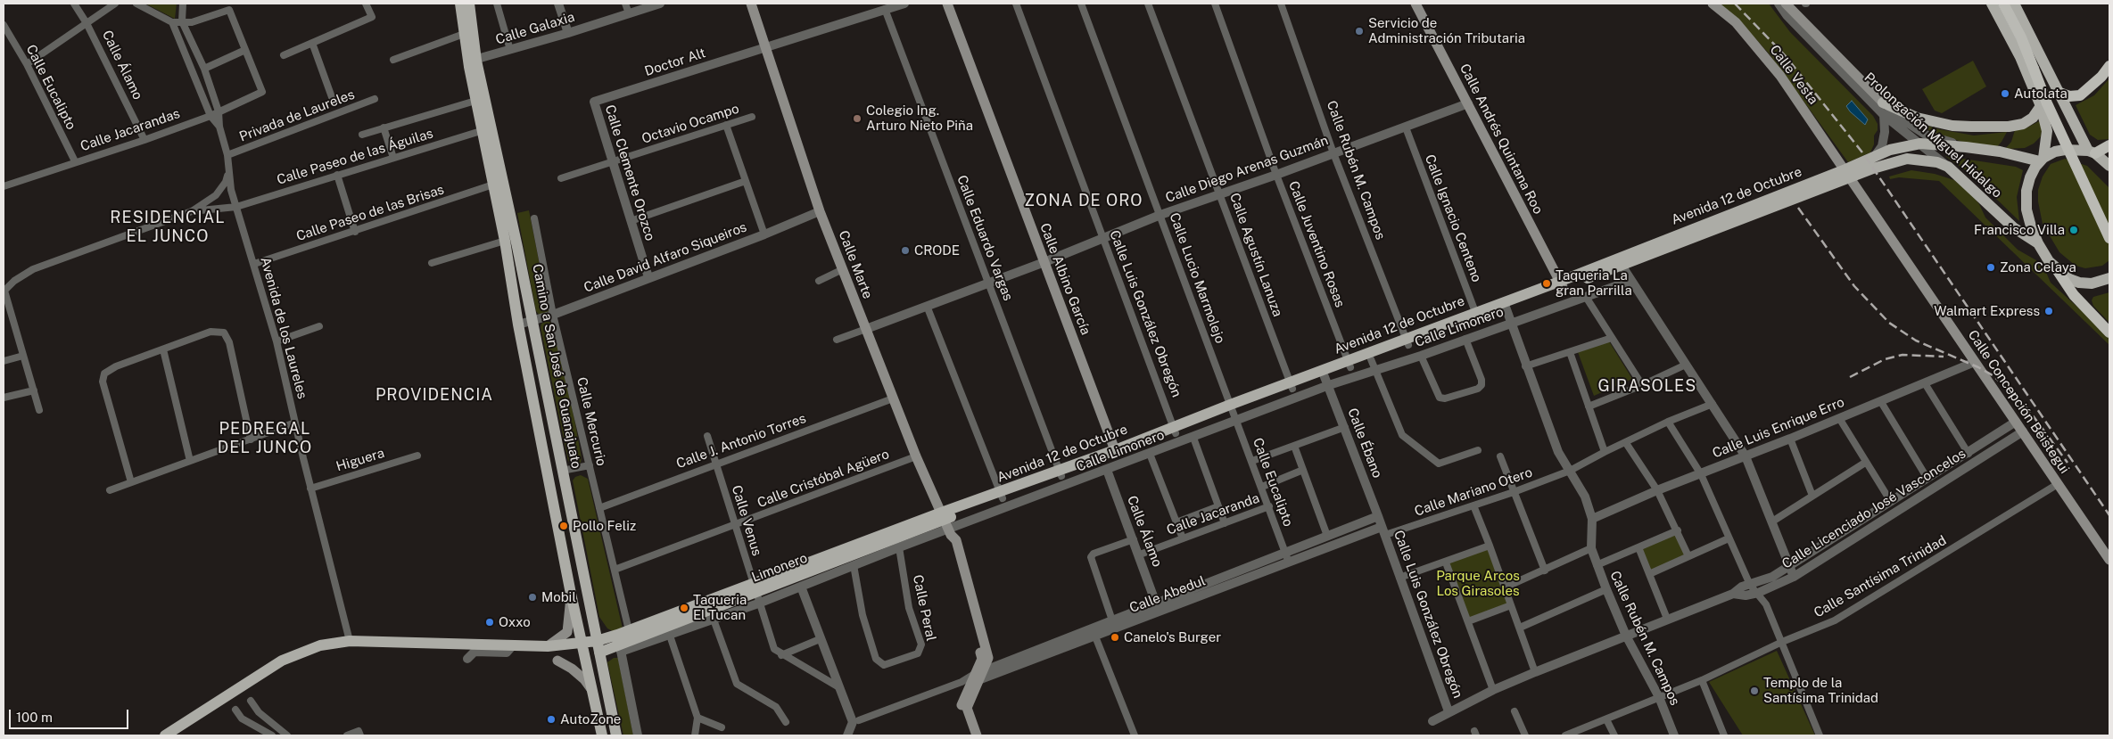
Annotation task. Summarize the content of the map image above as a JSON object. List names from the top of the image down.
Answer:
{
  "streets": {
    "main road": [
      "Calle Vesta",
      "Prolongación Miguel Hidalgo",
      "Calle Andrés Quintana Roo",
      "Avenida 12 de Octubre",
      "Calle Marte",
      "Calle Albino García",
      "Camino a San José de Guanajuato",
      "Calle Concepción Béistegui",
      "Limonero"
    ],
    "street": [
      "Calle Galaxia",
      "Doctor Alt",
      "Calle Álamo",
      "Calle Eucalipto",
      "Privada de Laureles",
      "Octavio Ocampo",
      "Calle Jacarandas",
      "Calle Paseo de las Águilas",
      "Calle Diego Arenas Guzmán",
      "Calle Rubén M. Campos",
      "Calle Clemente Orozco",
      "Calle Paseo de las Brisas",
      "Calle Ignacio Centeno",
      "Calle Eduardo Vargas",
      "Calle Juventino Rosas",
      "Calle Agustín Lanuza",
      "Calle David Alfaro Siqueiros",
      "Calle Lucio Marmolejo",
      "Calle Luis González Obregón",
      "Calle Limonero",
      "Avenida de los Laureles",
      "Calle Mercurio",
      "Calle Luis Enrique Erro",
      "Calle J. Antonio Torres",
      "Calle Ébano",
      "Higuera",
      "Calle Cristóbal Agüero",
      "Calle Mariano Otero",
      "Calle Licenciado José Vasconcelos",
      "Calle Jacaranda",
      "Calle Venus",
      "Calle Santísima Trinidad",
      "Calle Abedul",
      "Calle Peral"
    ]
  },
  "crossings": [
    ["Calle Galaxia", "Camino a San José de Guanajuato"],
    ["Doctor Alt", "Calle Clemente Orozco"],
    ["Doctor Alt", "Calle Eduardo Vargas"],
    ["Doctor Alt", "Calle Marte"],
    ["Calle Álamo", "Calle Jacarandas"],
    ["Calle Álamo", "Calle Limonero"],
    ["Calle Álamo", "Calle Jacaranda"],
    ["Calle Álamo", "Calle Abedul"],
    ["Calle Vesta", "Avenida 12 de Octubre"],
    ["Calle Vesta", "Calle Concepción Béistegui"],
    ["Calle Eucalipto", "Calle Jacarandas"],
    ["Calle Eucalipto", "Avenida 12 de Octubre"],
    ["Calle Eucalipto", "Calle Lucio Marmolejo"],
    ["Calle Eucalipto", "Calle Limonero"],
    ["Calle Eucalipto", "Calle Jacaranda"],
    ["Calle Eucalipto", "Calle Abedul"],
    ["Privada de Laureles", "Avenida de los Laureles"],
    ["Octavio Ocampo", "Calle Clemente Orozco"],
    ["Calle Jacarandas", "Avenida de los Laureles"],
    ["Prolongación Miguel Hidalgo", "Avenida 12 de Octubre"],
    ["Calle Andrés Quintana Roo", "Calle Diego Arenas Guzmán"],
    ["Calle Andrés Quintana Roo", "Avenida 12 de Octubre"],
    ["Calle Paseo de las Águilas", "Avenida de los Laureles"],
    ["Calle Paseo de las Águilas", "Camino a San José de Guanajuato"],
    ["Calle Diego Arenas Guzmán", "Calle Rubén M. Campos"],
    ["Calle Diego Arenas Guzmán", "Calle Ignacio Centeno"],
    ["Calle Diego Arenas Guzmán", "Calle Eduardo Vargas"],
    ["Calle Diego Arenas Guzmán", "Calle Juventino Rosas"],
    ["Calle Diego Arenas Guzmán", "Calle Agustín Lanuza"],
    ["Calle Diego Arenas Guzmán", "Calle Marte"],
    ["Calle Diego Arenas Guzmán", "Calle Lucio Marmolejo"],
    ["Calle Diego Arenas Guzmán", "Calle Albino García"],
    ["Calle Diego Arenas Guzmán", "Calle Luis González Obregón"],
    ["Calle Rubén M. Campos", "Avenida 12 de Octubre"],
    ["Calle Rubén M. Campos", "Calle Limonero"],
    ["Calle Rubén M. Campos", "Calle Luis Enrique Erro"],
    ["Calle Rubén M. Campos", "Calle Mariano Otero"],
    ["Calle Rubén M. Campos", "Calle Licenciado José Vasconcelos"],
    ["Calle Rubén M. Campos", "Calle Santísima Trinidad"],
    ["Calle Clemente Orozco", "Calle David Alfaro Siqueiros"],
    ["Avenida 12 de Octubre", "Calle Ignacio Centeno"],
    ["Avenida 12 de Octubre", "Calle Eduardo Vargas"],
    ["Avenida 12 de Octubre", "Calle Juventino Rosas"],
    ["Avenida 12 de Octubre", "Calle Agustín Lanuza"],
    ["Avenida 12 de Octubre", "Calle Marte"],
    ["Avenida 12 de Octubre", "Calle Lucio Marmolejo"],
    ["Avenida 12 de Octubre", "Calle Albino García"],
    ["Avenida 12 de Octubre", "Calle Luis González Obregón"],
    ["Avenida 12 de Octubre", "Calle Limonero"],
    ["Avenida 12 de Octubre", "Avenida de los Laureles"],
    ["Avenida 12 de Octubre", "Camino a San José de Guanajuato"],
    ["Avenida 12 de Octubre", "Calle Concepción Béistegui"],
    ["Avenida 12 de Octubre", "Calle Mercurio"],
    ["Avenida 12 de Octubre", "Calle Ébano"],
    ["Avenida 12 de Octubre", "Calle Venus"],
    ["Avenida 12 de Octubre", "Limonero"],
    ["Calle Paseo de las Brisas", "Avenida de los Laureles"],
    ["Calle Paseo de las Brisas", "Camino a San José de Guanajuato"],
    ["Calle David Alfaro Siqueiros", "Calle Marte"],
    ["Calle David Alfaro Siqueiros", "Camino a San José de Guanajuato"],
    ["Calle David Alfaro Siqueiros", "Calle Mercurio"],
    ["Calle Marte", "Calle Limonero"],
    ["Calle Marte", "Calle J. Antonio Torres"],
    ["Calle Marte", "Calle Cristóbal Agüero"],
    ["Calle Marte", "Calle Abedul"],
    ["Calle Lucio Marmolejo", "Calle Limonero"],
    ["Calle Albino García", "Calle Limonero"],
    ["Calle Luis González Obregón", "Calle Ébano"],
    ["Calle Luis González Obregón", "Calle Mariano Otero"],
    ["Calle Luis González Obregón", "Calle Licenciado José Vasconcelos"],
    ["Calle Luis González Obregón", "Calle Abedul"],
    ["Calle Limonero", "Calle Ébano"],
    ["Calle Limonero", "Calle Venus"],
    ["Calle Limonero", "Limonero"],
    ["Calle Limonero", "Calle Peral"],
    ["Avenida de los Laureles", "Higuera"],
    ["Camino a San José de Guanajuato", "Limonero"],
    ["Calle Concepción Béistegui", "Calle Luis Enrique Erro"],
    ["Calle Concepción Béistegui", "Calle Licenciado José Vasconcelos"],
    ["Calle Concepción Béistegui", "Calle Santísima Trinidad"],
    ["Calle Mercurio", "Calle J. Antonio Torres"],
    ["Calle Mercurio", "Calle Cristóbal Agüero"],
    ["Calle J. Antonio Torres", "Calle Venus"],
    ["Calle Ébano", "Calle Mariano Otero"],
    ["Calle Ébano", "Calle Abedul"],
    ["Calle Cristóbal Agüero", "Calle Venus"],
    ["Calle Mariano Otero", "Calle Abedul"],
    ["Calle Venus", "Limonero"]
  ],
  "districts": [
    "ZONA DE ORO",
    "RESIDENCIAL EL JUNCO",
    "GIRASOLES",
    "PROVIDENCIA",
    "PEDREGAL DEL JUNCO"
  ],
  "parks": ["Parque Arcos Los Girasoles"],
  "places": [
    "Servicio de Administración Tributaria",
    "Autolata",
    "Colegio Ing. Arturo Nieto Piña",
    "Francisco Villa",
    "CRODE",
    "Zona Celaya",
    "Taqueria La gran Parrilla",
    "Walmart Express",
    "Pollo Feliz",
    "Mobil",
    "Taqueria El Tucan",
    "Oxxo",
    "Canelo's Burger",
    "Templo de la Santísima Trinidad",
    "AutoZone"
  ],
  "scale_bar": "100 m"
}
